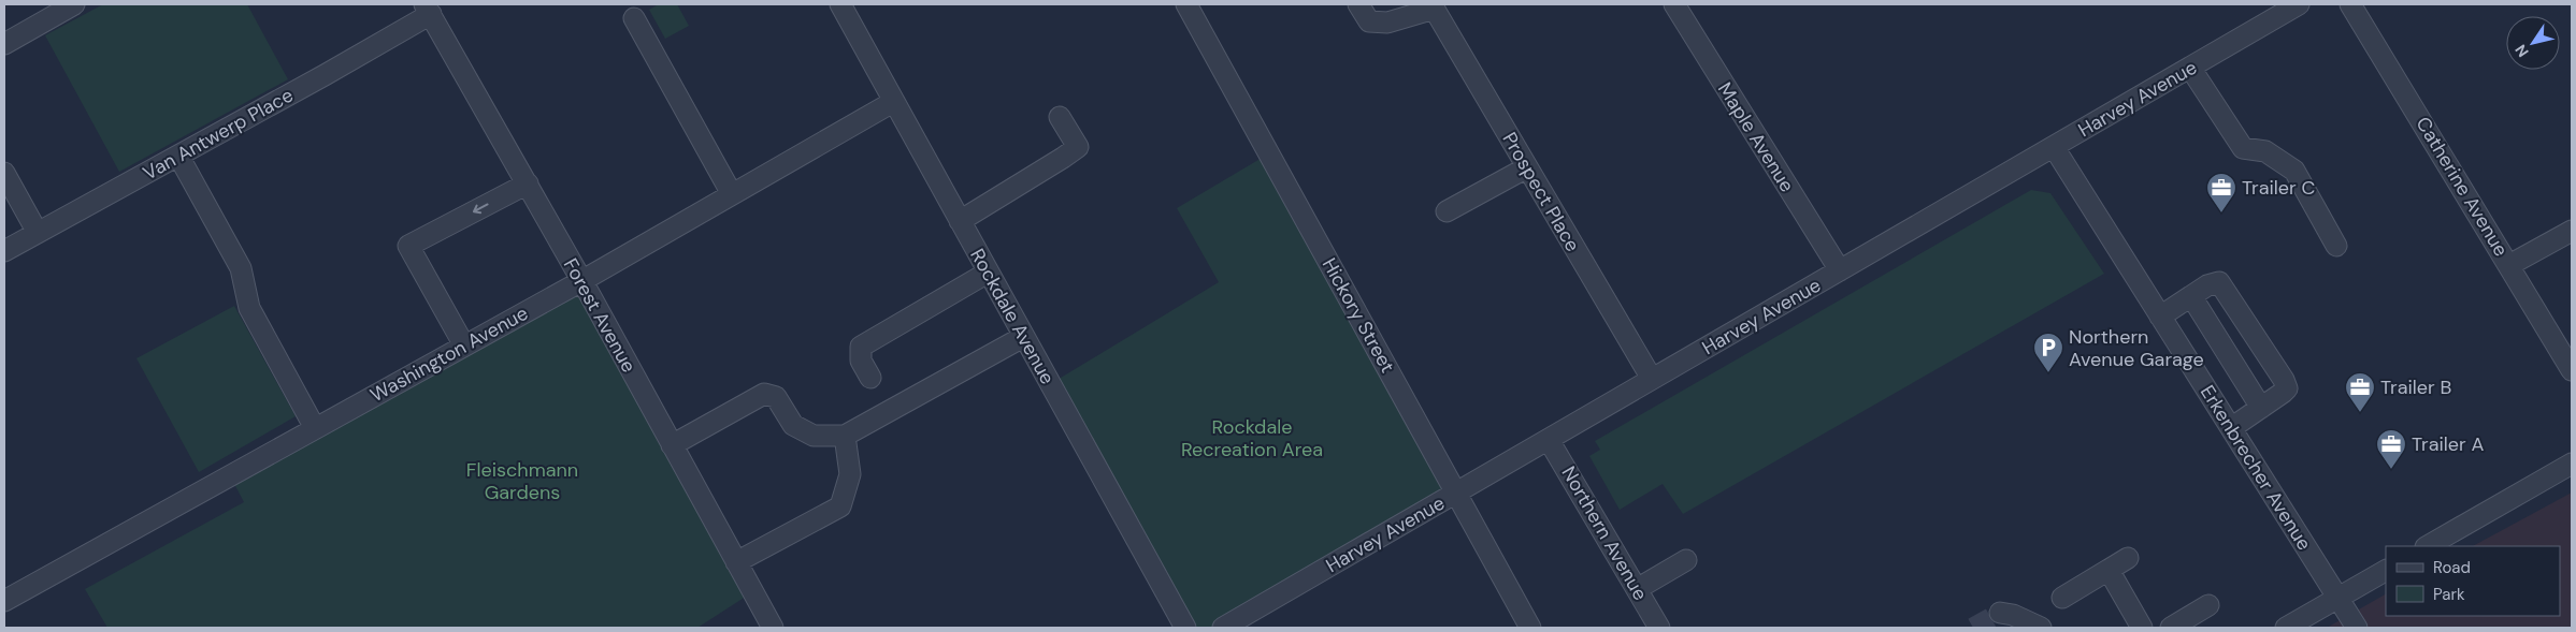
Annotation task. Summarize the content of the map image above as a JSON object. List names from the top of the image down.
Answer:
{
  "streets": {
    "street": [
      "Harvey Avenue",
      "Van Antwerp Place",
      "Maple Avenue",
      "Catherine Avenue",
      "Prospect Place",
      "Forest Avenue",
      "Hickory Street",
      "Rockdale Avenue",
      "Washington Avenue",
      "Erkenbrecher Avenue",
      "Northern Avenue"
    ]
  },
  "crossings": [
    ["Harvey Avenue", "Maple Avenue"],
    ["Harvey Avenue", "Prospect Place"],
    ["Harvey Avenue", "Hickory Street"],
    ["Harvey Avenue", "Erkenbrecher Avenue"],
    ["Harvey Avenue", "Northern Avenue"],
    ["Van Antwerp Place", "Forest Avenue"],
    ["Forest Avenue", "Washington Avenue"],
    ["Rockdale Avenue", "Washington Avenue"]
  ],
  "parks": ["Rockdale Recreation Area", "Fleischmann Gardens"],
  "places": {
    "office": ["Trailer C", "Trailer B", "Trailer A"],
    "parking": ["Northern Avenue Garage"]
  },
  "legend": ["Road", "Park"],
  "north": "bottom left"
}
